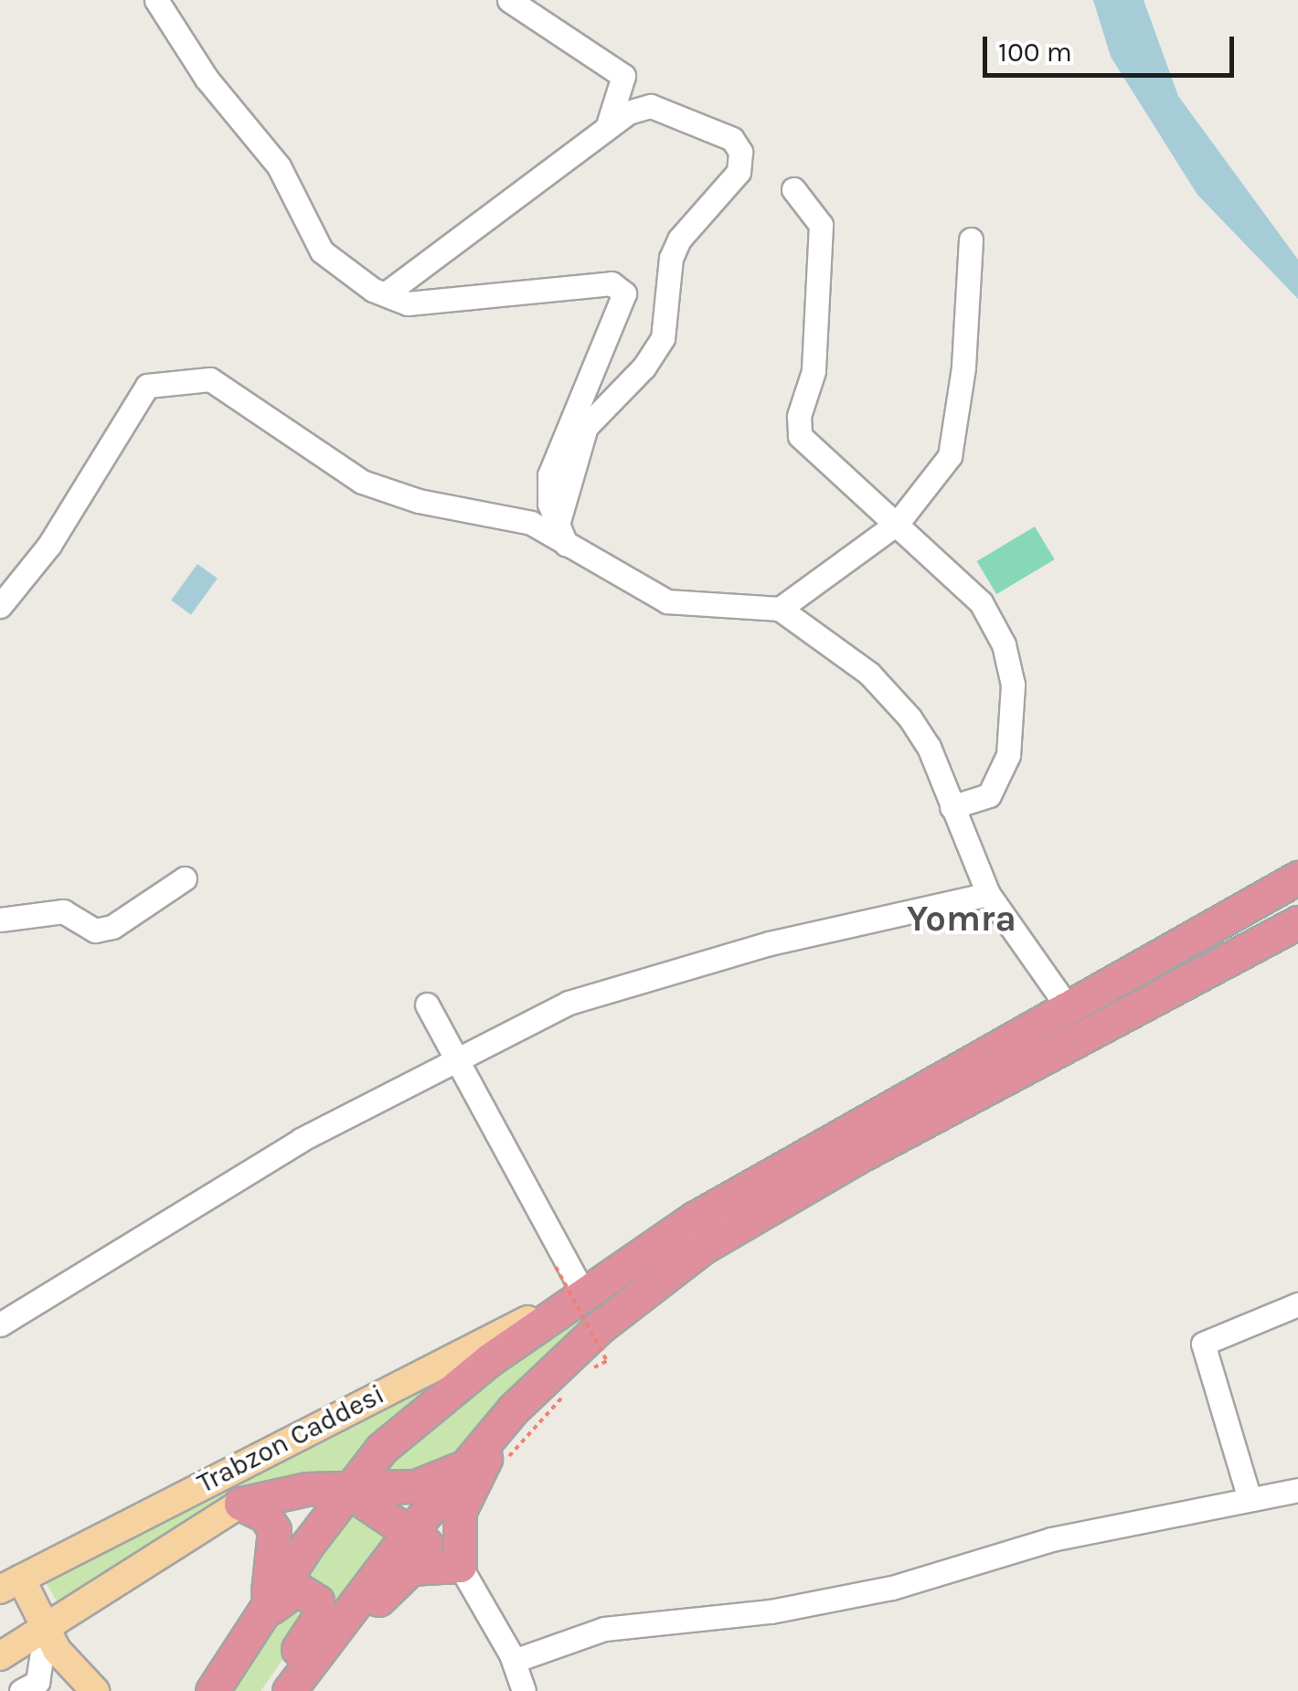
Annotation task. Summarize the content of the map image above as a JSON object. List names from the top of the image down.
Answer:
{
  "streets": {
    "main road": ["Trabzon Caddesi"]
  },
  "districts": ["Yomra"],
  "scale_bar": "100 m"
}
